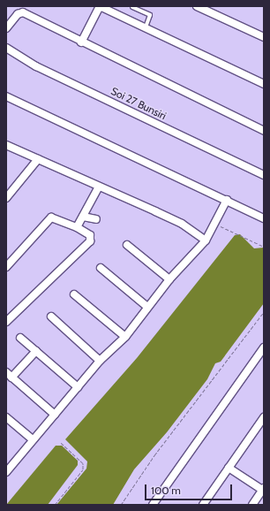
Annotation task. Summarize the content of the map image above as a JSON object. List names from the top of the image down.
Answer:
{
  "streets": {
    "street": ["Soi 27 Bunsiri"]
  },
  "scale_bar": "100 m"
}
